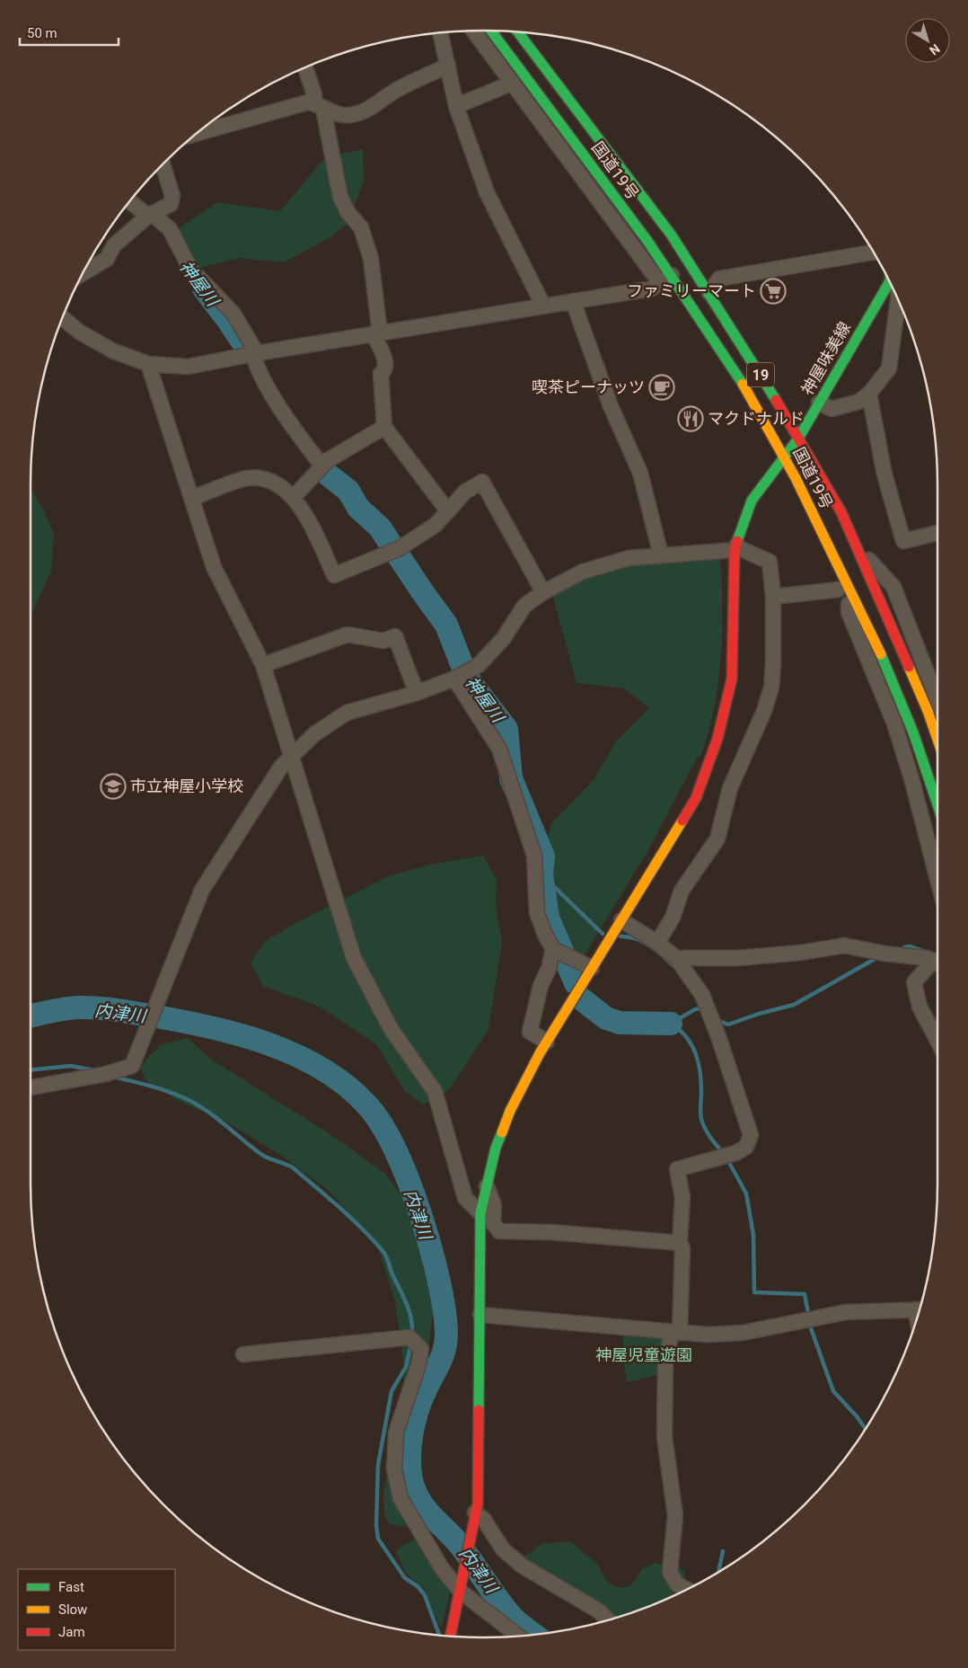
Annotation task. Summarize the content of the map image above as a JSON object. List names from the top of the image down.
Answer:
{
  "streets": {
    "main road": ["国道19号", "神屋味美線", "19"]
  },
  "crossings": [
    ["国道19号", "神屋味美線"]
  ],
  "water": ["神屋川", "内津川"],
  "parks": ["神屋児童遊園"],
  "places": {
    "supermarket": ["ファミリーマート"],
    "cafe": ["喫茶ピーナッツ"],
    "restaurant": ["マクドナルド"],
    "school or university": ["市立神屋小学校"]
  },
  "legend": ["Fast", "Slow", "Jam"],
  "scale_bar": "50 m",
  "north": "bottom right"
}
